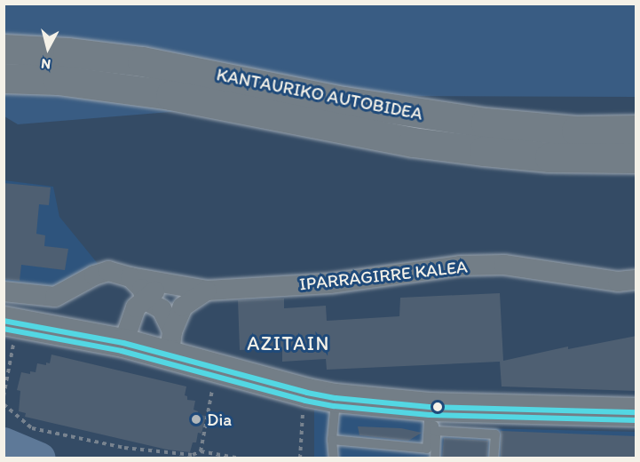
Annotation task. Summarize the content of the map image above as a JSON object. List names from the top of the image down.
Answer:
{
  "streets": {
    "highway": ["KANTAURIKO AUTOBIDEA"],
    "street": ["IPARRAGIRRE KALEA"]
  },
  "districts": ["AZITAIN"],
  "places": ["Dia"],
  "north": "bottom"
}
